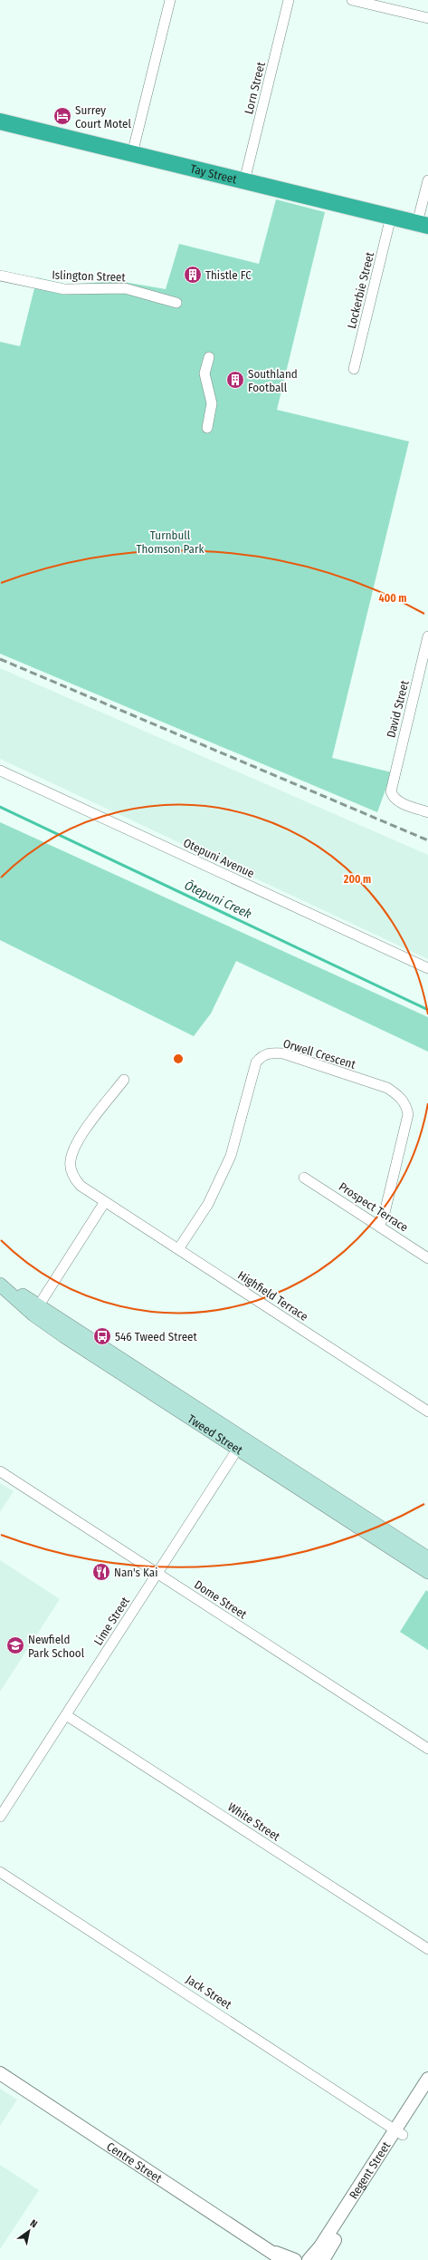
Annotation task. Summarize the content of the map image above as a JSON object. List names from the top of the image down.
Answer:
{
  "streets": {
    "highway": ["Tay Street"],
    "main road": ["Tweed Street"],
    "street": [
      "Lorn Street",
      "Islington Street",
      "Lockerbie Street",
      "David Street",
      "Otepuni Avenue",
      "Orwell Crescent",
      "Prospect Terrace",
      "Highfield Terrace",
      "Dome Street",
      "Lime Street",
      "White Street",
      "Jack Street",
      "Centre Street",
      "Regent Street"
    ]
  },
  "crossings": [
    ["Lorn Street", "Tay Street"],
    ["Tay Street", "Lockerbie Street"],
    ["Orwell Crescent", "Prospect Terrace"],
    ["Orwell Crescent", "Highfield Terrace"],
    ["Tweed Street", "Lime Street"],
    ["Dome Street", "Lime Street"],
    ["Lime Street", "White Street"],
    ["Jack Street", "Regent Street"]
  ],
  "water": ["Ōtepuni Creek"],
  "parks": ["Turnbull Thomson Park"],
  "places": {
    "hotel": ["Surrey Court Motel"],
    "building": ["Thistle FC", "Southland Football"],
    "bus stop": ["546 Tweed Street"],
    "restaurant": ["Nan's Kai"],
    "school or university": ["Newfield Park School"]
  },
  "north": "top right",
  "rings": ["400 m", "200 m"]
}
